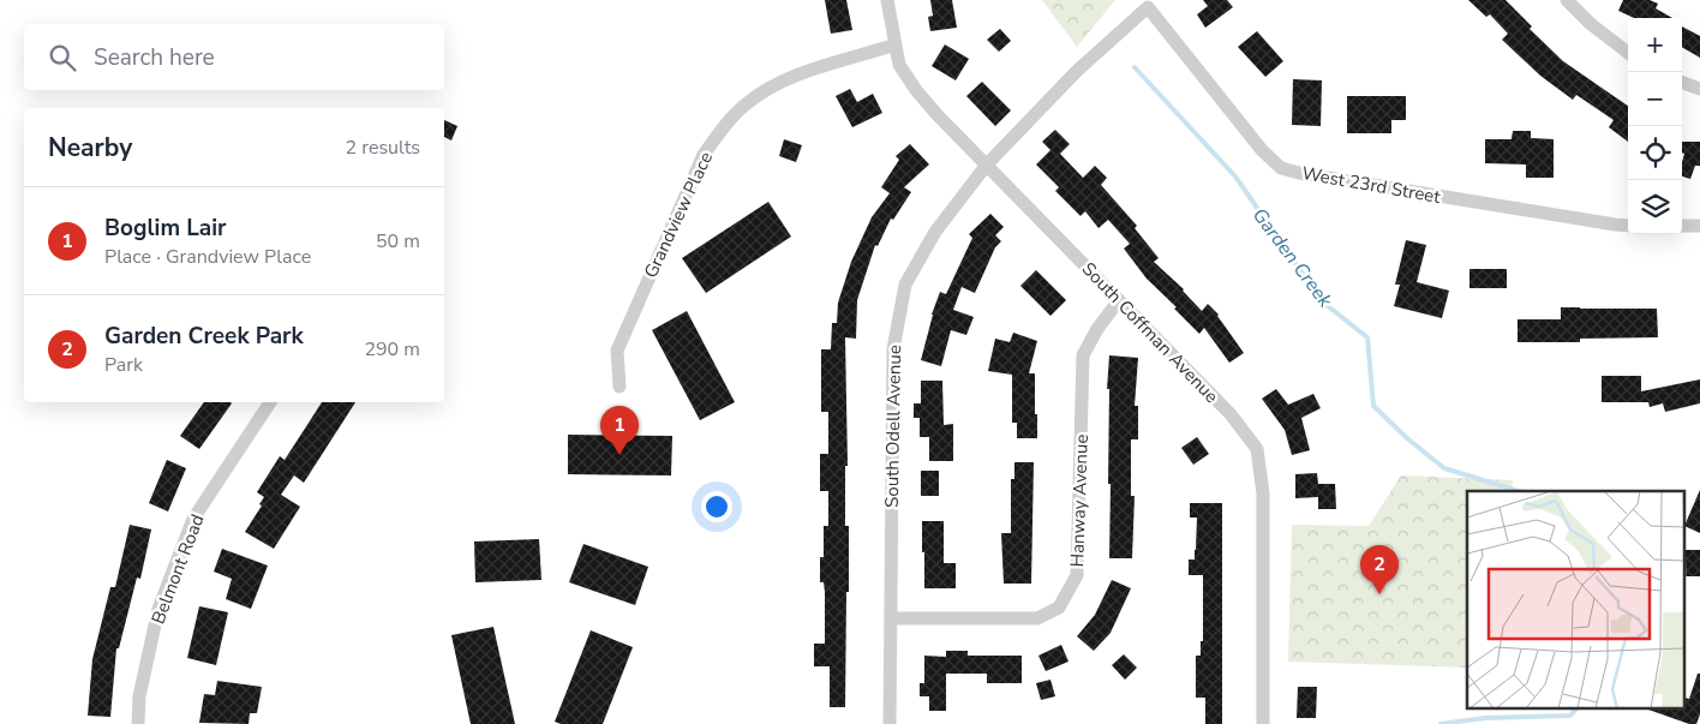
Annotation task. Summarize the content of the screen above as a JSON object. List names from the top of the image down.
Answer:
{
  "streets": {
    "street": [
      "West 23rd Street",
      "Grandview Place",
      "South Coffman Avenue",
      "South Odell Avenue",
      "Hanway Avenue",
      "Belmont Road"
    ]
  },
  "crossings": [
    ["West 23rd Street", "South Odell Avenue"],
    ["Grandview Place", "South Coffman Avenue"],
    ["South Coffman Avenue", "South Odell Avenue"],
    ["South Coffman Avenue", "Hanway Avenue"],
    ["South Odell Avenue", "Hanway Avenue"]
  ],
  "water": ["Garden Creek"],
  "page": {
    "map_buttons": ["+", "−"],
    "search": "Search here",
    "heading": ["Nearby", "2 results"],
    "list": [
      {
        "mark": "1",
        "name": "Boglim Lair",
        "note": "Place · Grandview Place",
        "value": "50 m"
      },
      {
        "mark": "2",
        "name": "Garden Creek Park",
        "note": "Park",
        "value": "290 m"
      }
    ],
    "pins": ["1", "2"]
  }
}
